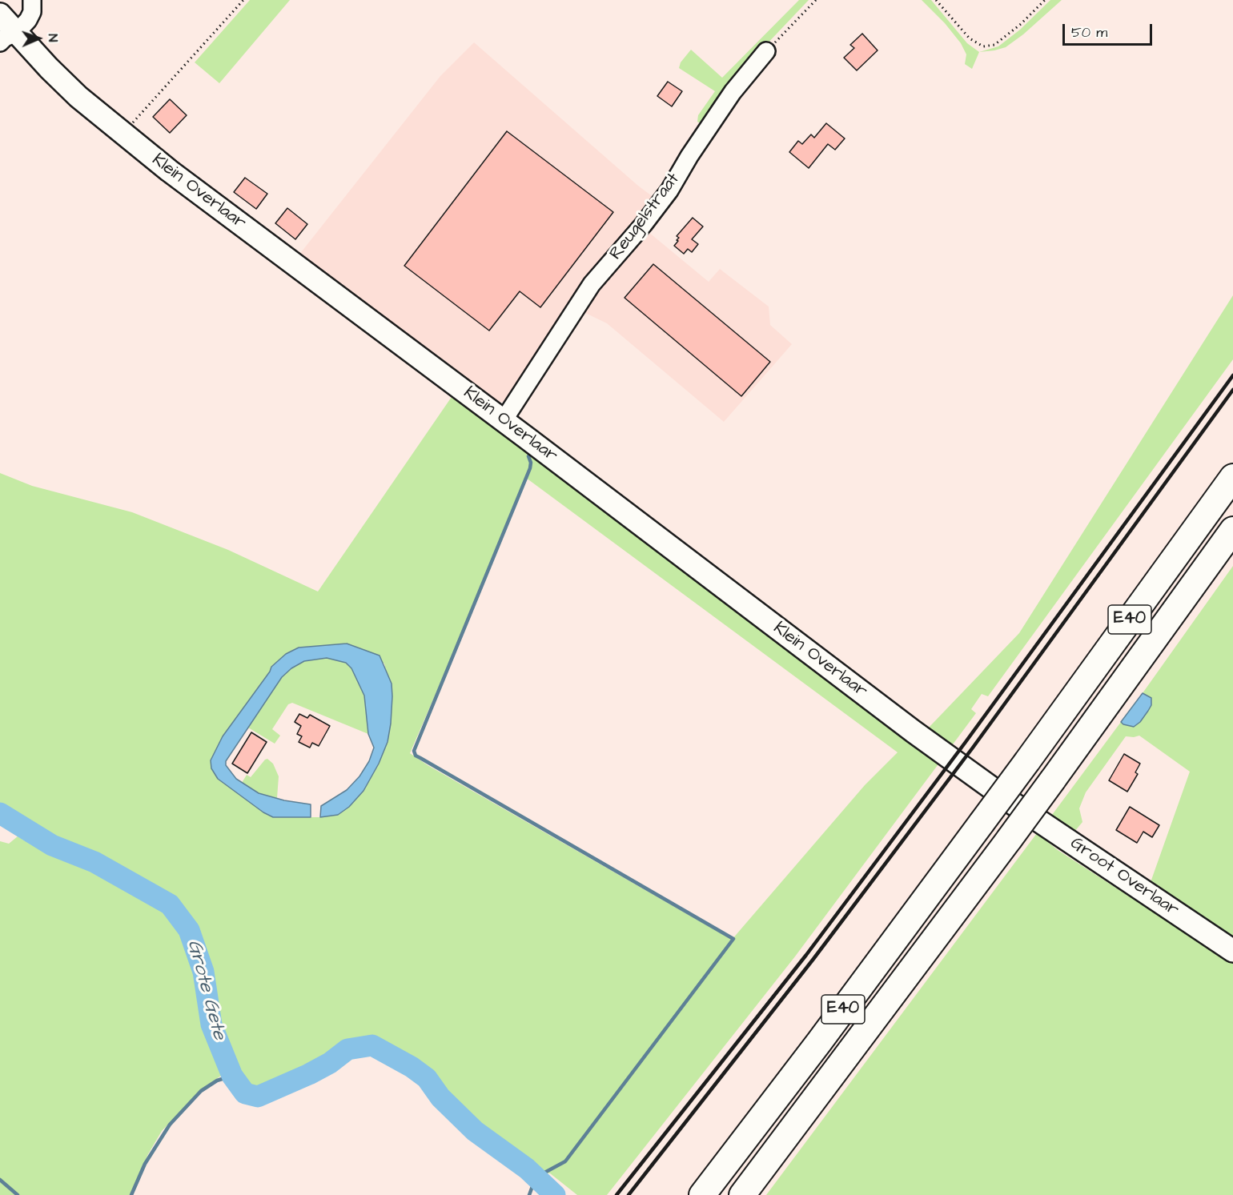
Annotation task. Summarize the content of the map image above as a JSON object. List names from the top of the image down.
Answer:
{
  "streets": {
    "highway": ["E40"],
    "main road": ["Klein Overlaar", "Groot Overlaar"],
    "street": ["Reugelstraat"]
  },
  "crossings": [
    ["Klein Overlaar", "Reugelstraat"],
    ["Klein Overlaar", "Groot Overlaar"]
  ],
  "water": ["Grote Gete"],
  "scale_bar": "50 m",
  "north": "right"
}
